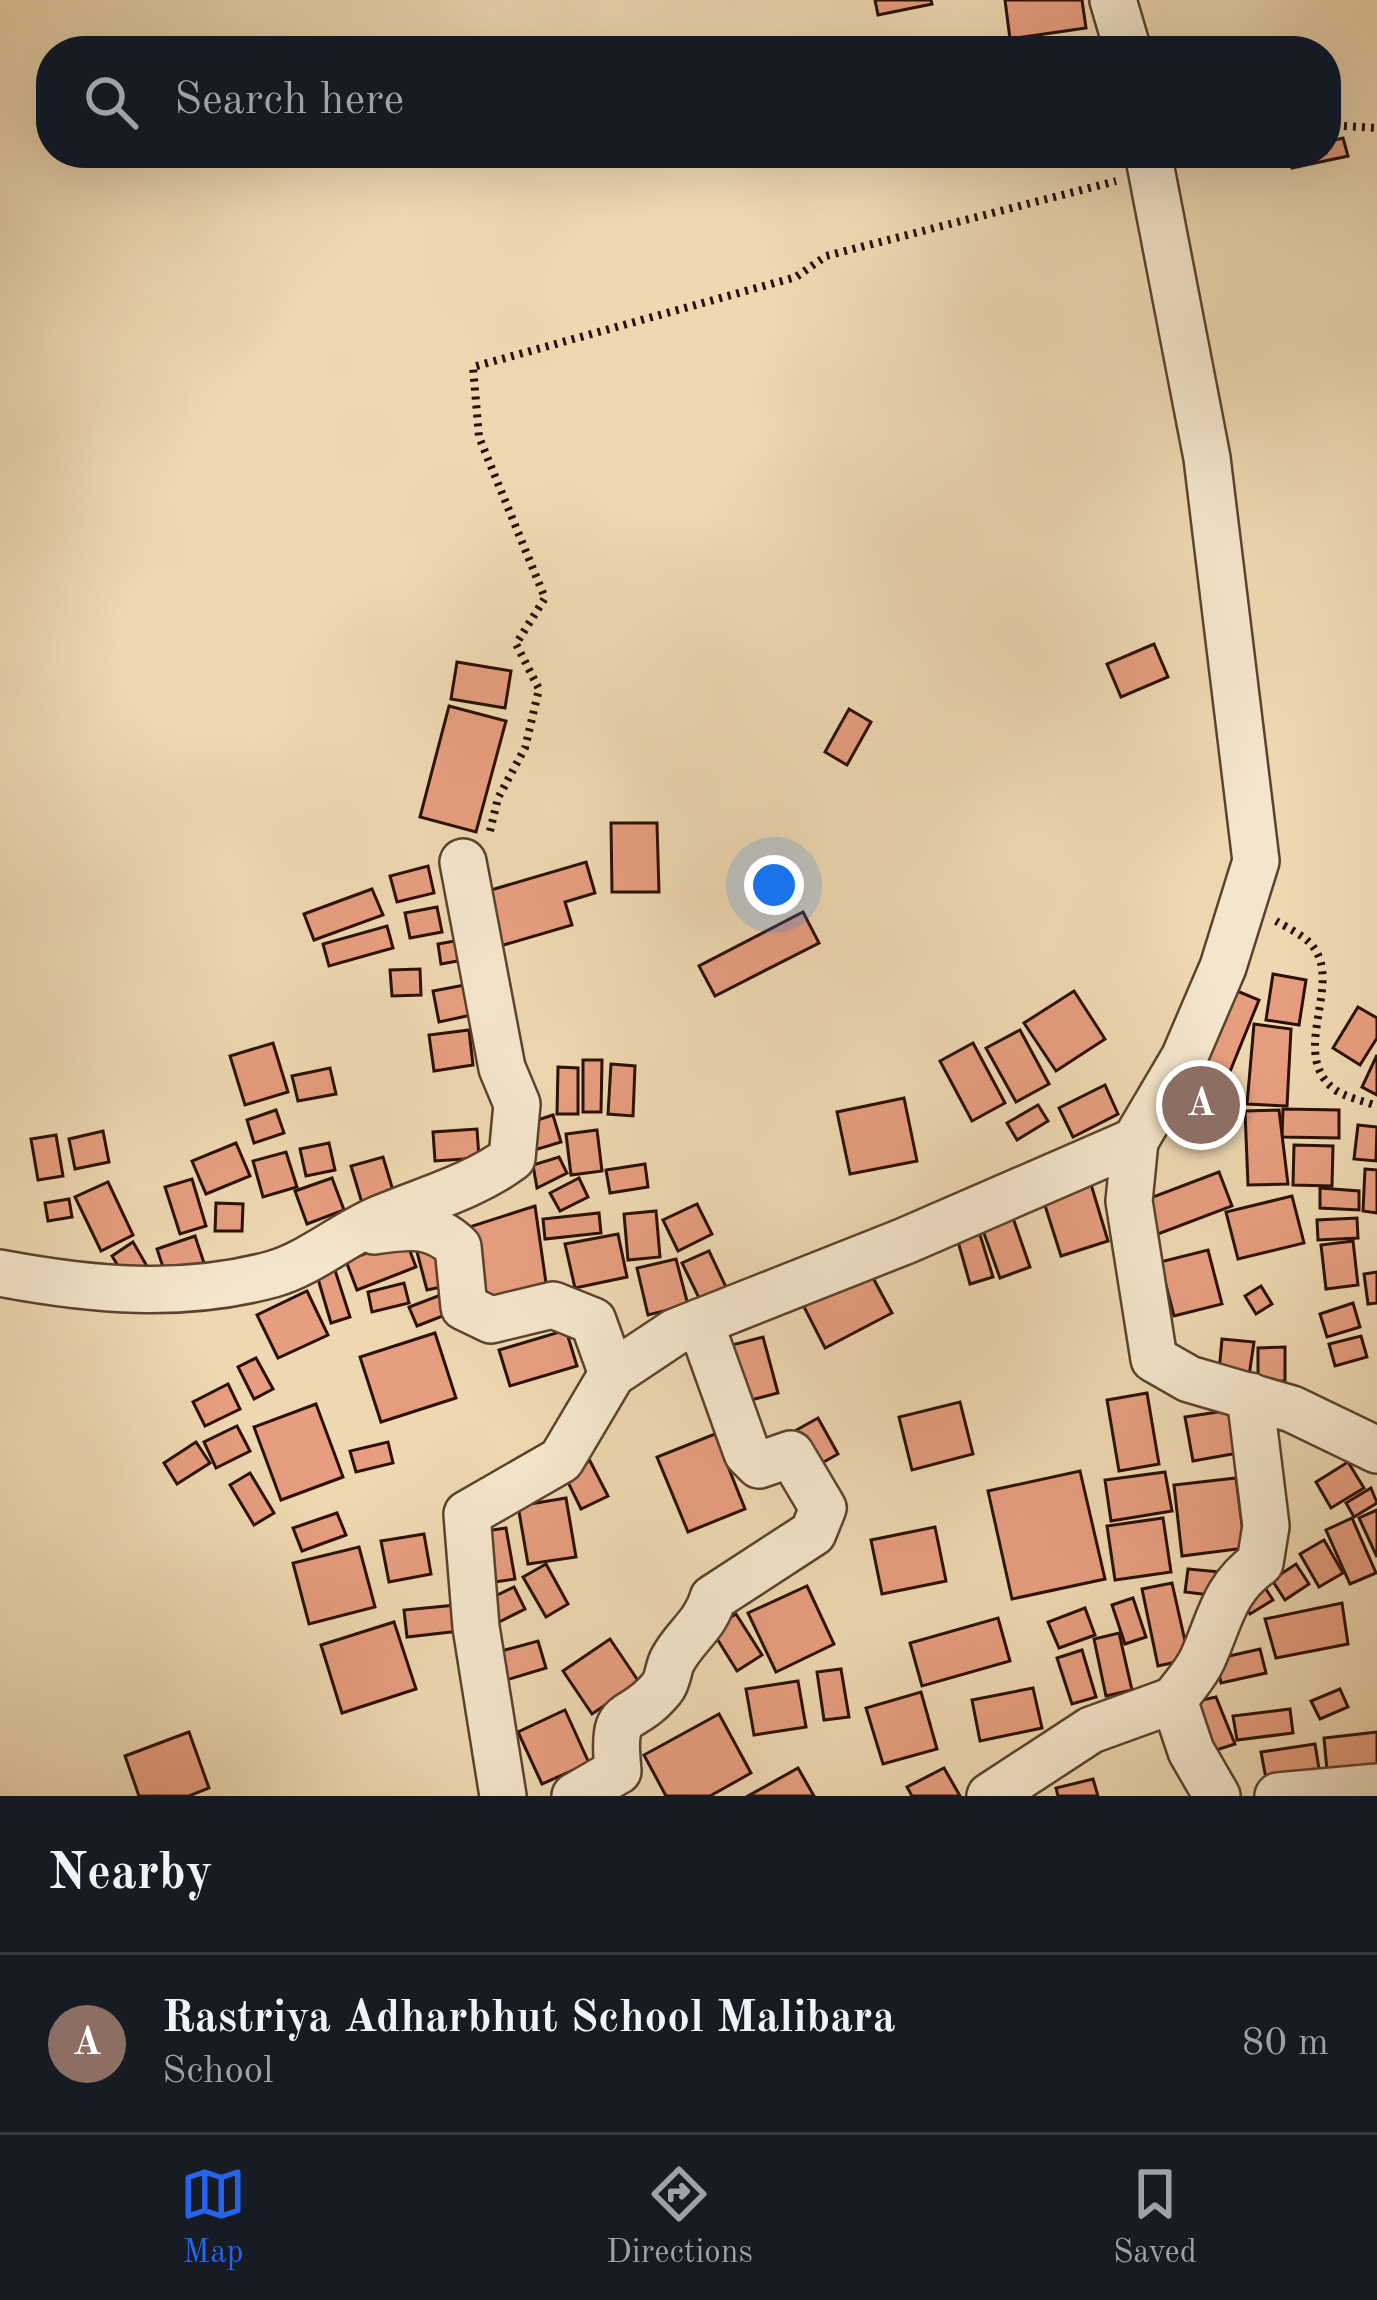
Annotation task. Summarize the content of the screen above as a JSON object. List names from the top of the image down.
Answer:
{
  "page": {
    "search": "Search here",
    "pins": "A",
    "heading": "Nearby",
    "list": [
      {
        "mark": "A",
        "name": "Rastriya Adharbhut School Malibara",
        "note": "School",
        "value": "80 m"
      }
    ],
    "nav": ["Map", "Directions", "Saved"]
  }
}
